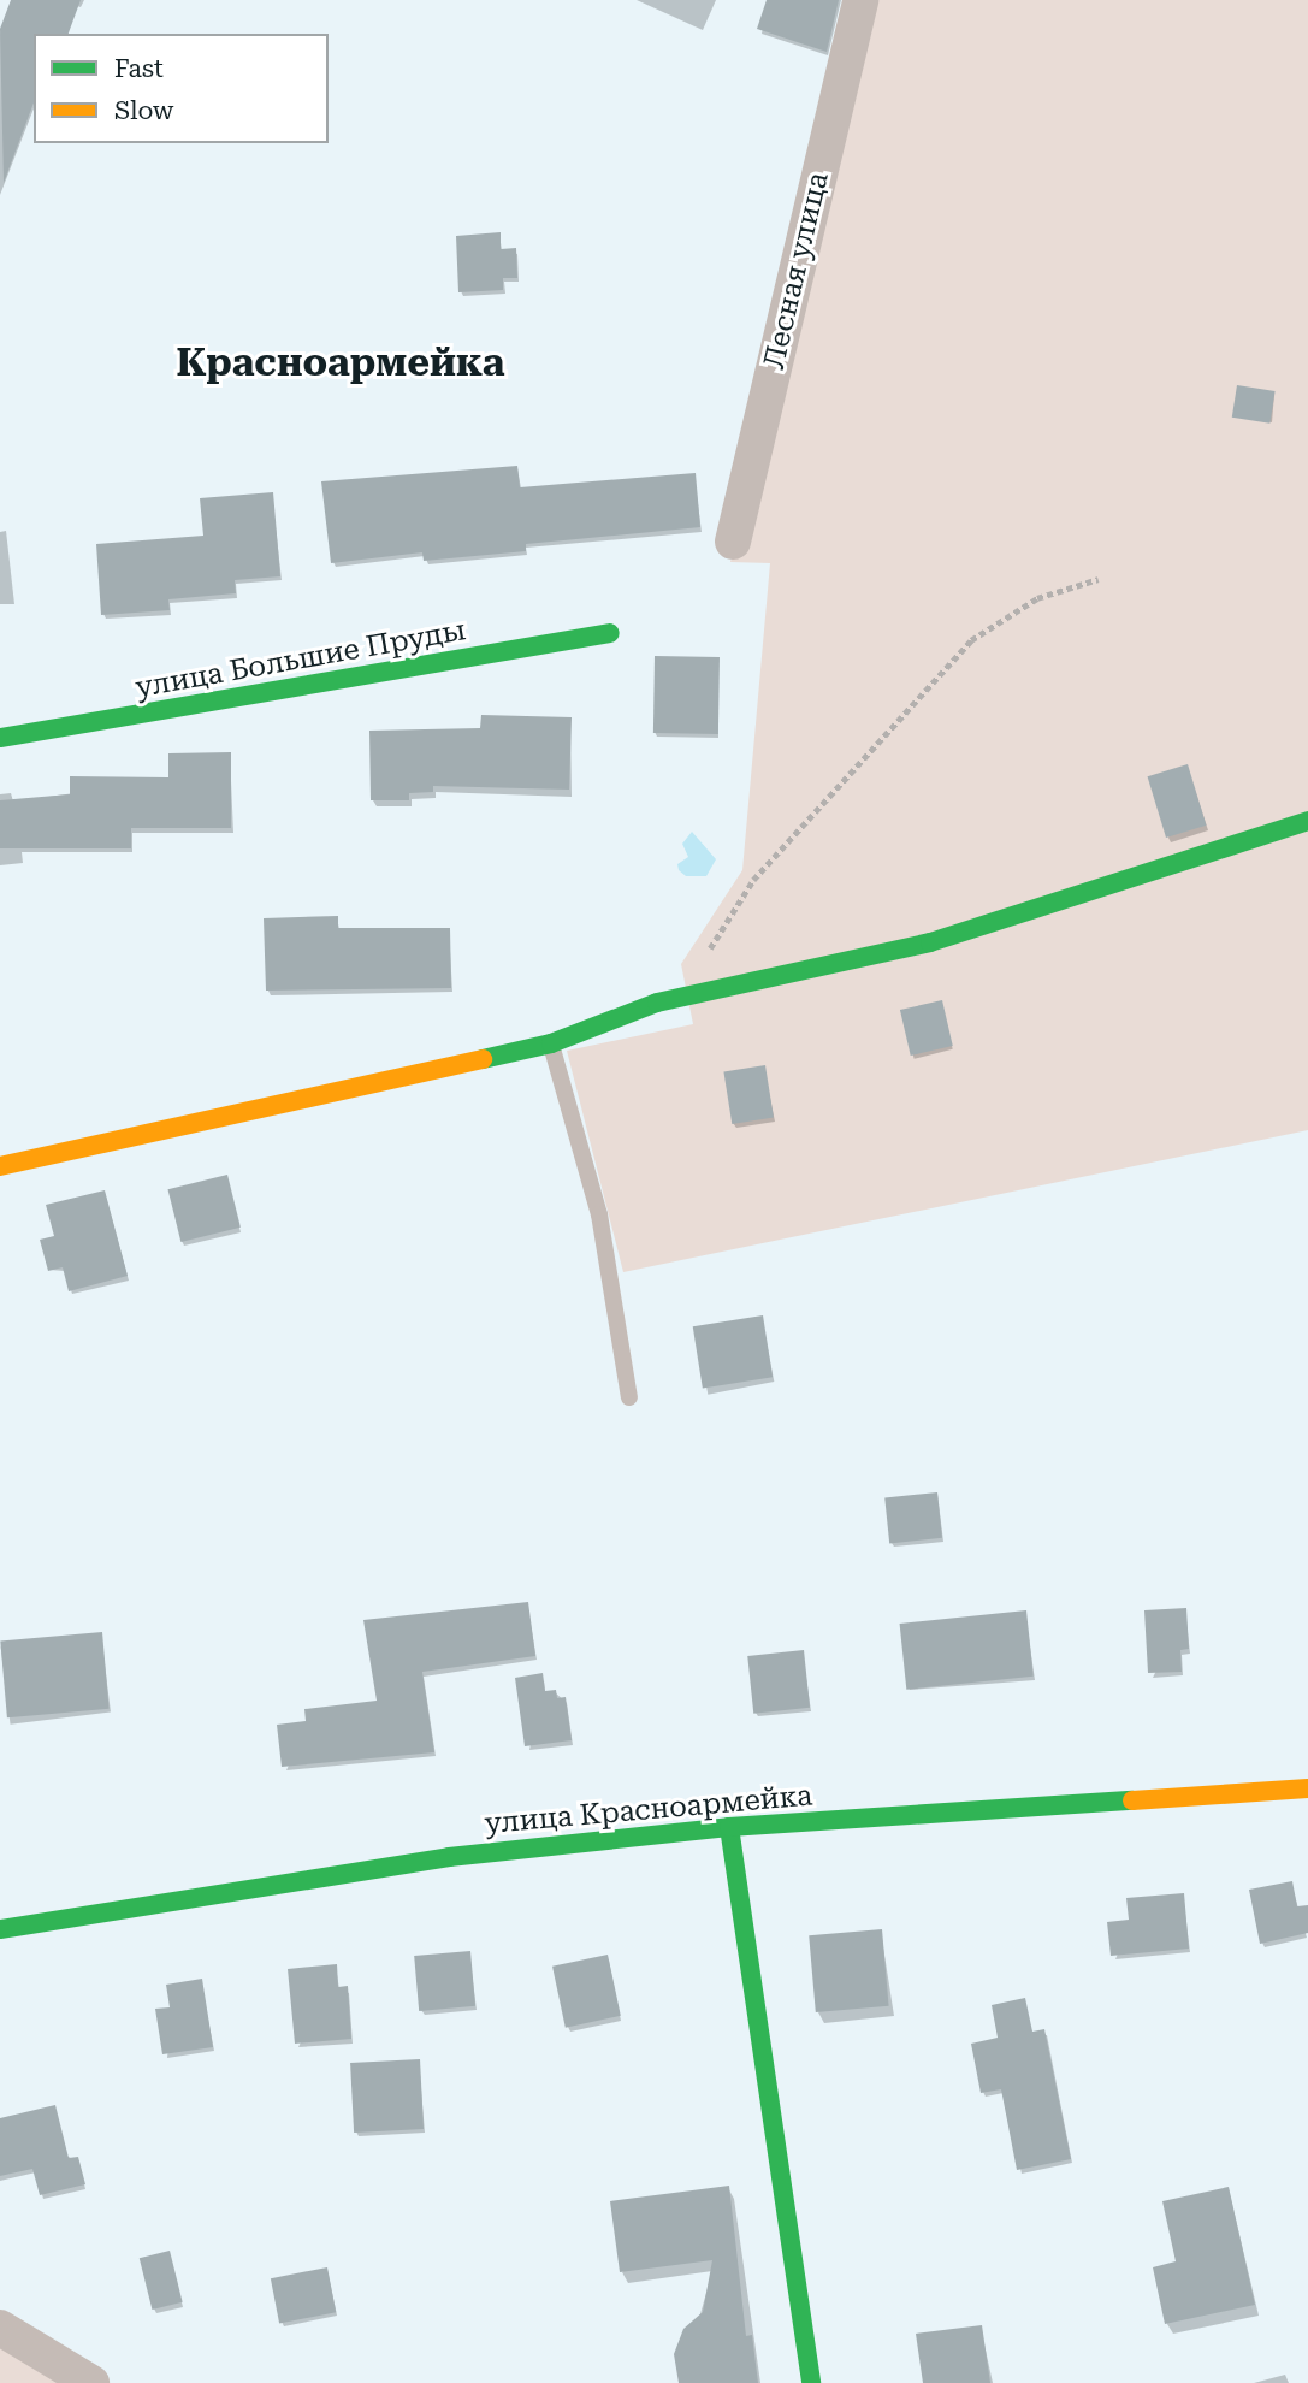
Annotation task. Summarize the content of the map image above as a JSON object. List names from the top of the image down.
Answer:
{
  "streets": {
    "street": ["Лесная улица", "улица Большие Пруды", "улица Красноармейка"]
  },
  "districts": ["Красноармейка"],
  "legend": ["Fast", "Slow"]
}
